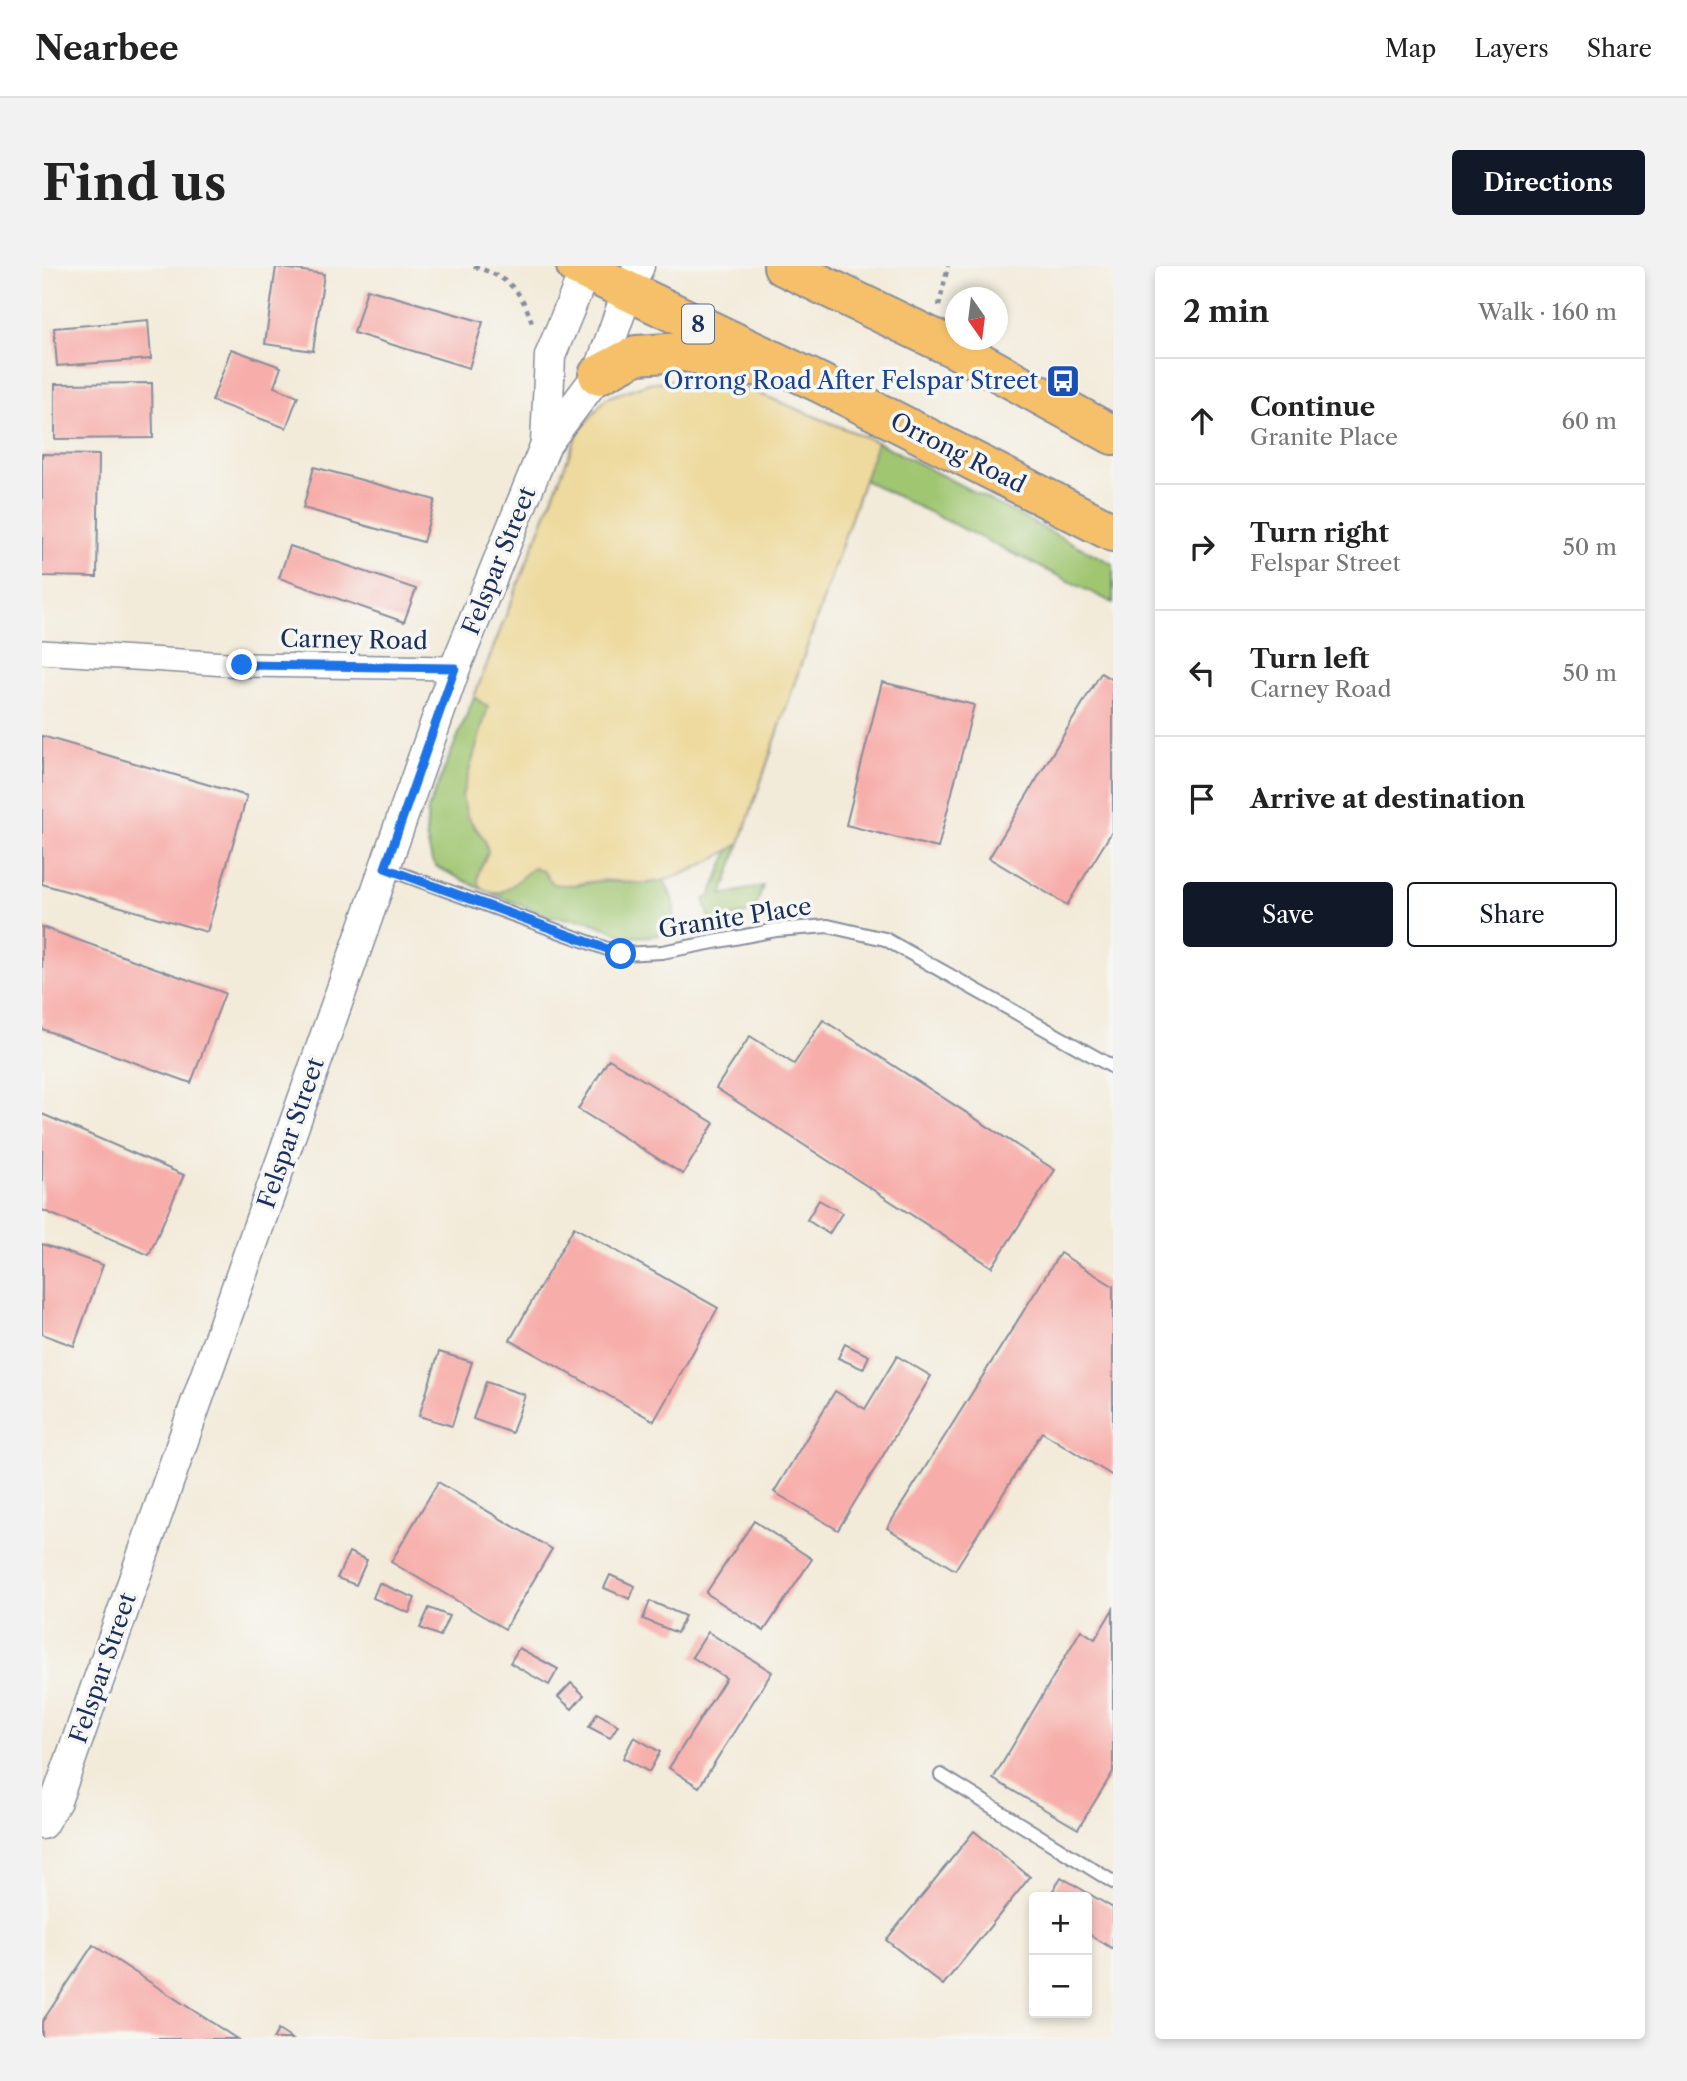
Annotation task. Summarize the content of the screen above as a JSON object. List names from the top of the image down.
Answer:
{
  "streets": {
    "highway": ["8", "Orrong Road"],
    "street": ["Felspar Street", "Carney Road"],
    "lane": ["Granite Place"]
  },
  "crossings": [
    ["Orrong Road", "Felspar Street"],
    ["Felspar Street", "Carney Road"],
    ["Felspar Street", "Granite Place"]
  ],
  "places": {
    "bus stop": ["Orrong Road After Felspar Street"]
  },
  "north": "bottom",
  "page": {
    "header": "Nearbee",
    "nav": ["Map", "Layers", "Share"],
    "buttons": [
      "Directions",
      ["Save", "Share"]
    ],
    "title": "Find us",
    "heading": ["2 min", "Walk · 160 m"],
    "list": [
      ["Continue", "Granite Place", "60 m"],
      ["Turn right", "Felspar Street", "50 m"],
      ["Turn left", "Carney Road", "50 m"],
      "Arrive at destination"
    ],
    "map_buttons": ["+", "−"]
  }
}
